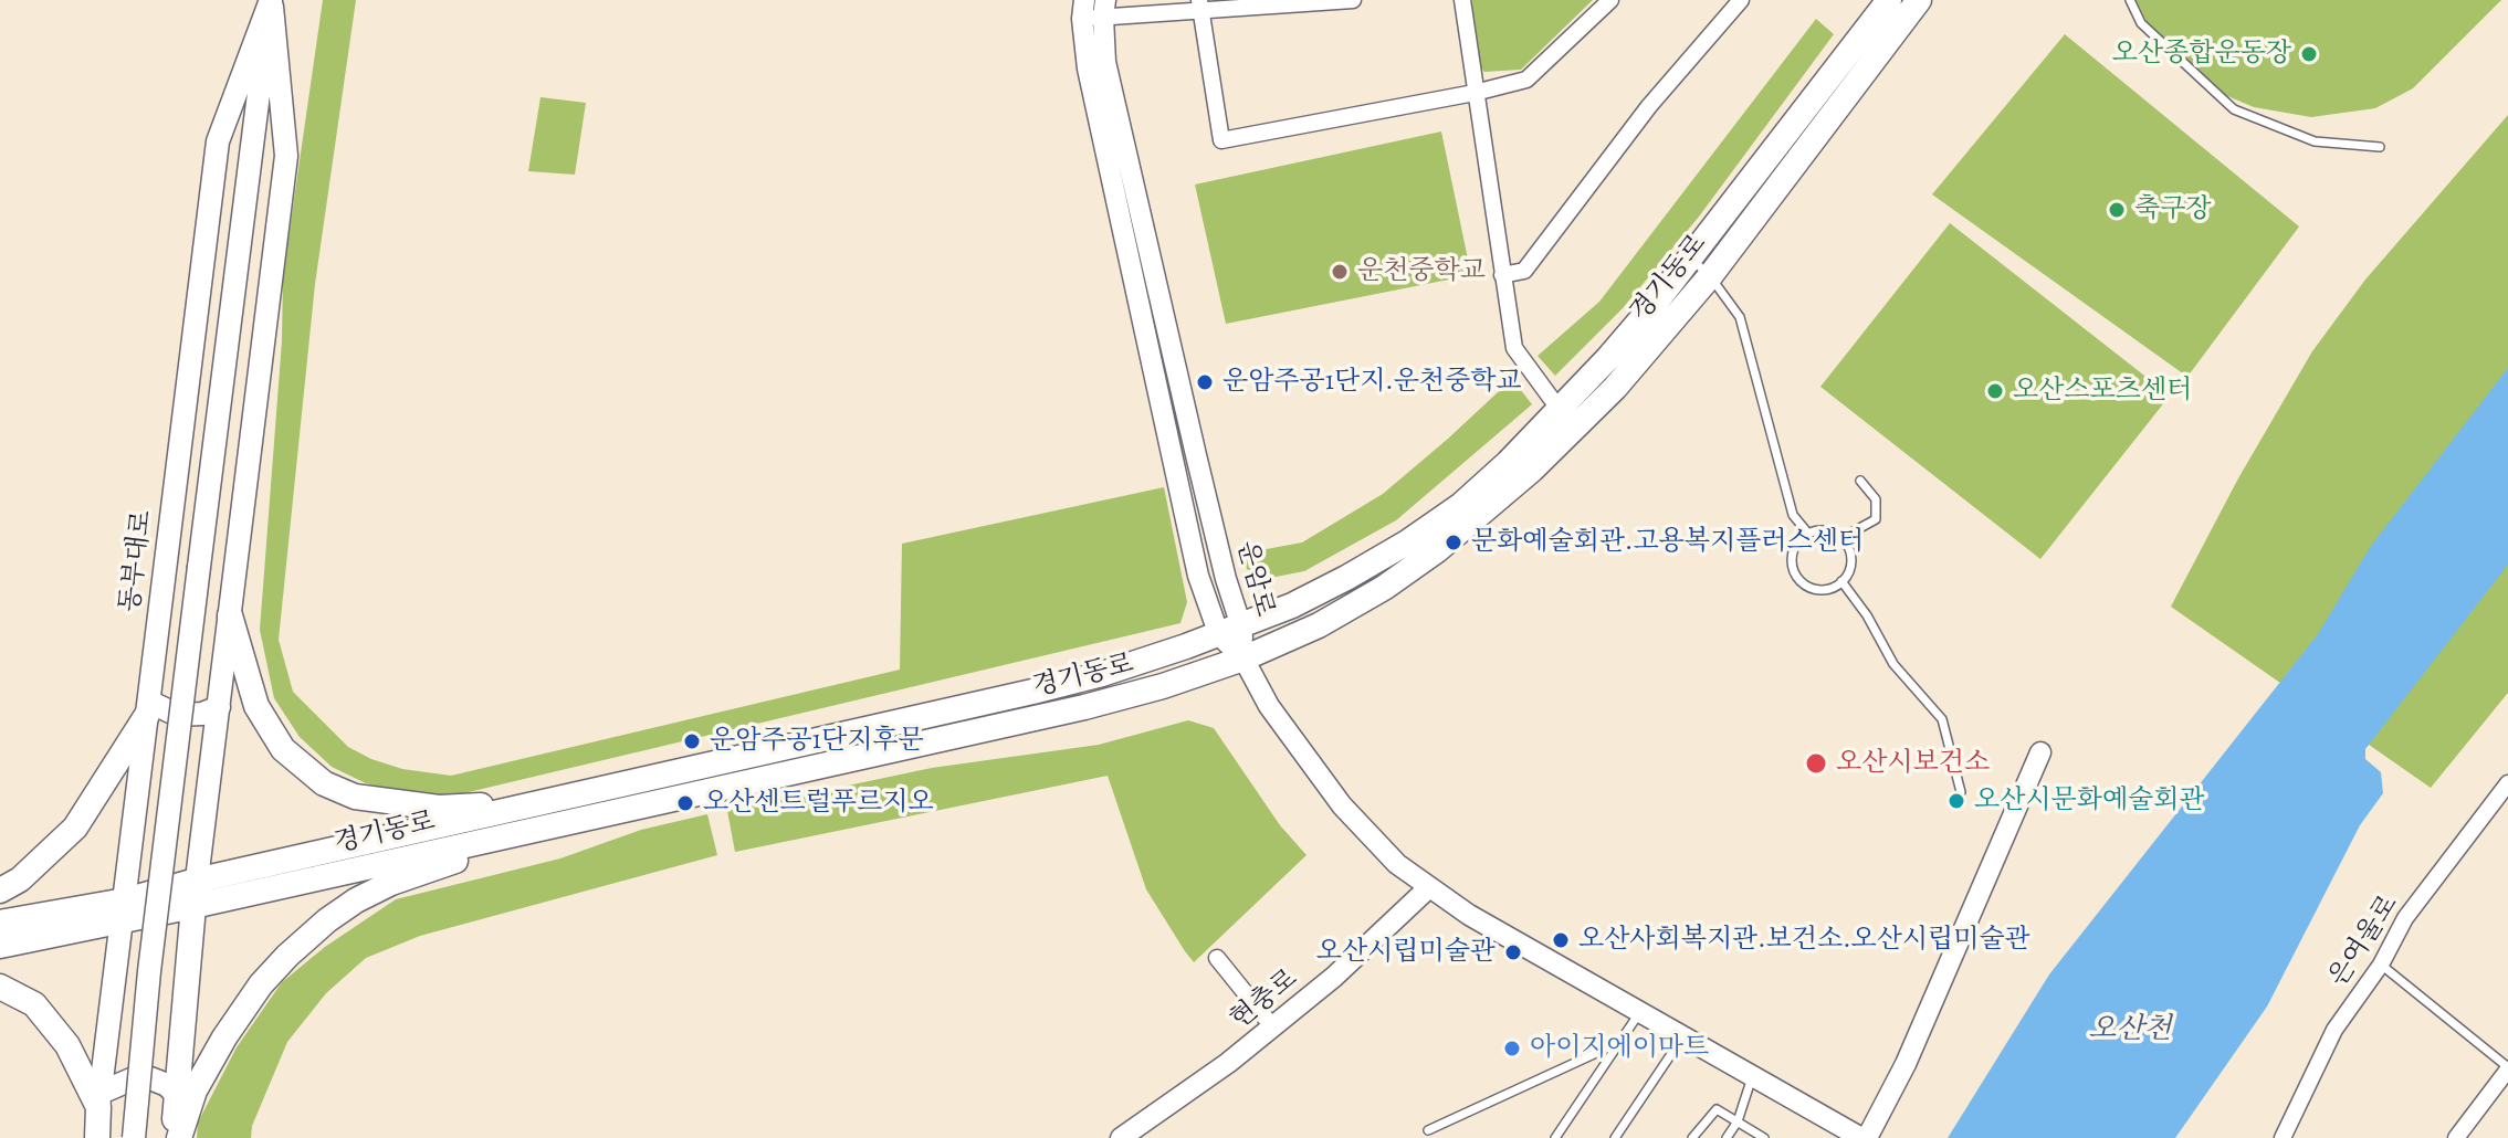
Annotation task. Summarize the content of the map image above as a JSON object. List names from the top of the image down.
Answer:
{
  "streets": {
    "main road": ["경기동로", "동부대로"],
    "street": ["운암로", "은여울로", "현충로"]
  },
  "crossings": [
    ["경기동로", "동부대로"],
    ["경기동로", "운암로"]
  ],
  "water": ["오산천"],
  "places": [
    "오산종합운동장",
    "축구장",
    "운천중학교",
    "운암주공1단지.운천중학교",
    "오산스포츠센터",
    "문화예술회관.고용복지플러스센터",
    "운암주공1단지후문",
    "오산시보건소",
    "오산시문화예술회관",
    "오산센트럴푸르지오",
    "오산사회복지관.보건소.오산시립미술관",
    "오산시립미술관",
    "아이지에이마트"
  ]
}
